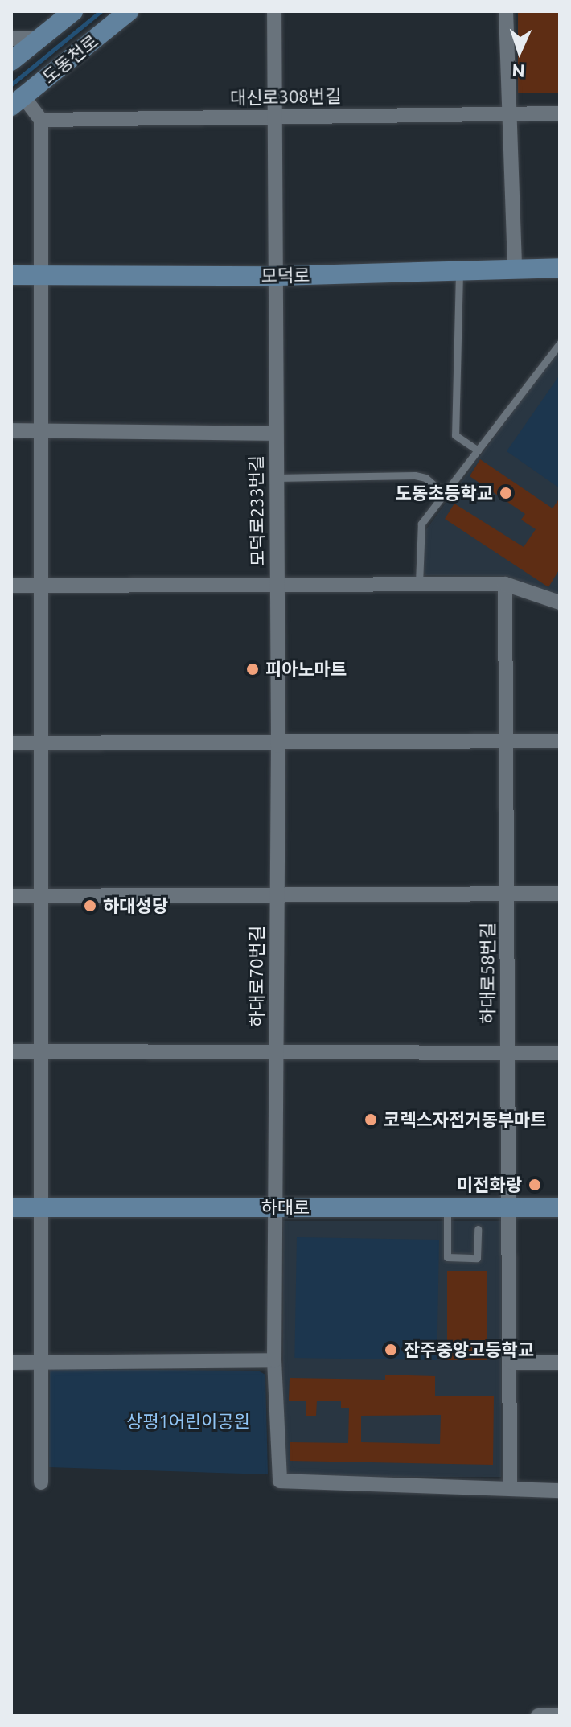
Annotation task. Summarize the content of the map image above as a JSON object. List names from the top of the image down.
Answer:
{
  "streets": {
    "street": [
      "도동천로",
      "대신로308번길",
      "모덕로",
      "모덕로233번길",
      "하대로58번길",
      "하대로70번길",
      "하대로"
    ]
  },
  "crossings": [
    ["대신로308번길", "모덕로233번길"],
    ["모덕로", "모덕로233번길"],
    ["모덕로233번길", "하대로70번길"],
    ["하대로58번길", "하대로70번길"],
    ["하대로58번길", "하대로"],
    ["하대로70번길", "하대로"]
  ],
  "parks": ["상평1어린이공원"],
  "places": [
    "도동초등학교",
    "피아노마트",
    "하대성당",
    "코렉스자전거동부마트",
    "미전화랑",
    "잔주중앙고등학교"
  ],
  "north": "bottom"
}
